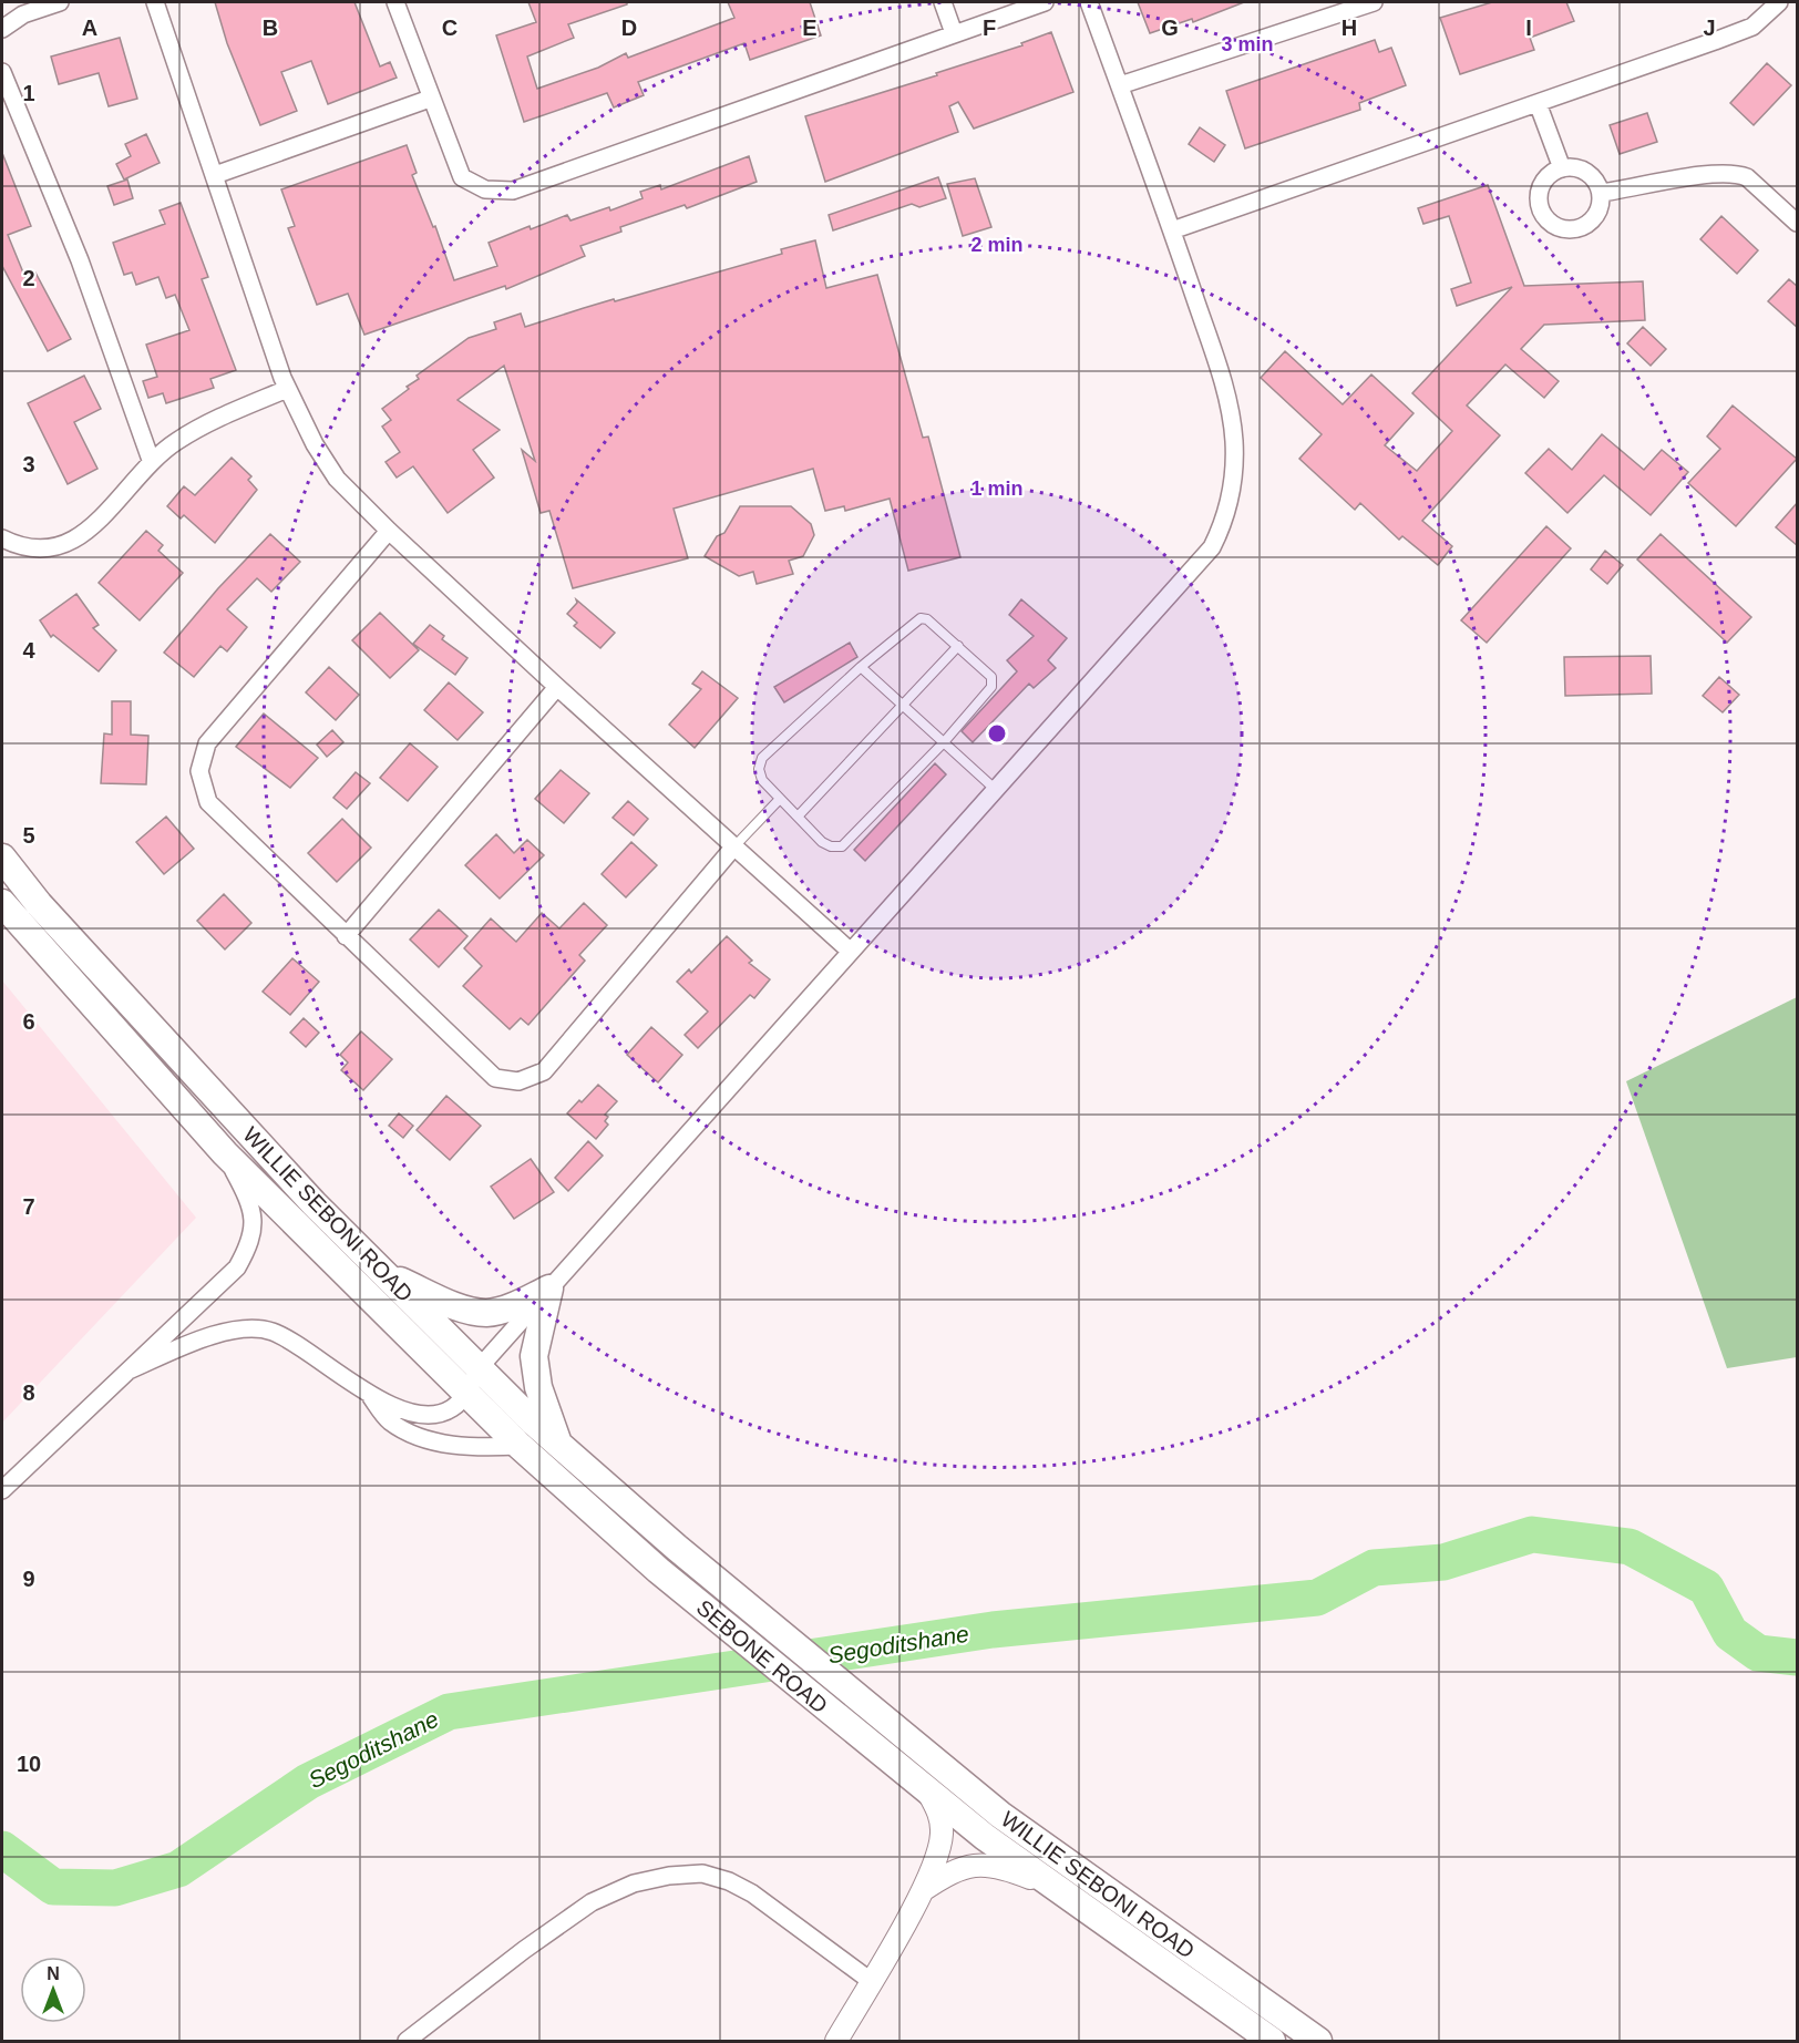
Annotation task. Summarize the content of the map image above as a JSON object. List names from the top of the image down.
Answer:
{
  "streets": {
    "main road": ["WILLIE SEBONI ROAD", "SEBONE ROAD"]
  },
  "crossings": [
    ["WILLIE SEBONI ROAD", "SEBONE ROAD"]
  ],
  "water": ["Segoditshane"],
  "north": "top",
  "grid": {
    "columns": [
      "A",
      "B",
      "C",
      "D",
      "E",
      "F",
      "G",
      "H",
      "I",
      "J"
    ],
    "rows": [
      "1",
      "2",
      "3",
      "4",
      "5",
      "6",
      "7",
      "8",
      "9",
      "10"
    ]
  },
  "rings": ["3 min", "2 min", "1 min"]
}
